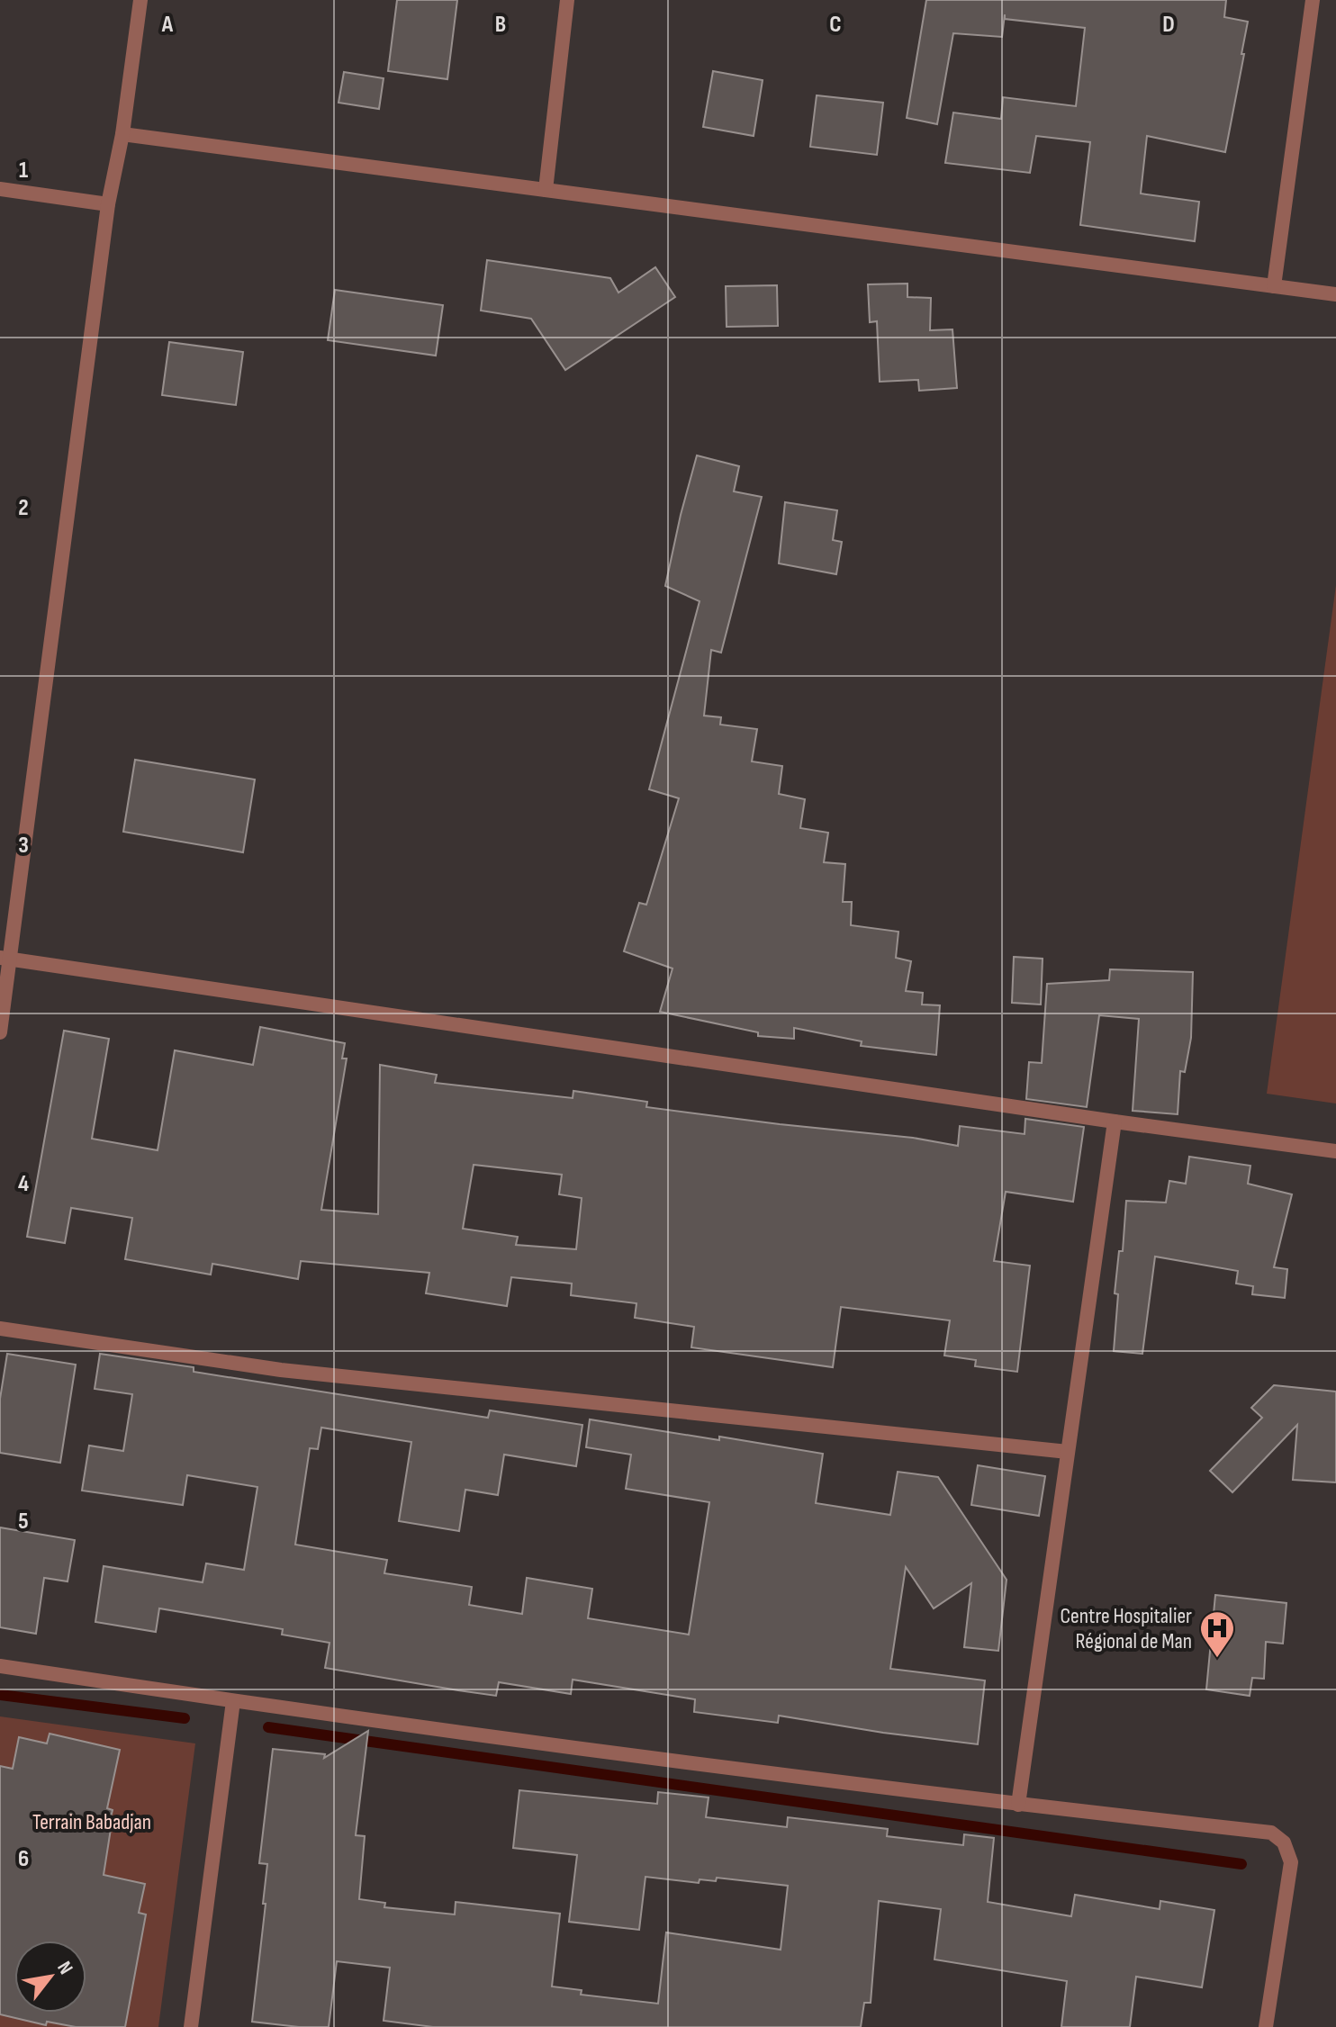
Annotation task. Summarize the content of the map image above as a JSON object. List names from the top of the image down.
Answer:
{
  "parks": ["Terrain Babadjan"],
  "places": {
    "hospital": ["Centre Hospitalier Régional de Man"]
  },
  "north": "top right",
  "grid": {
    "columns": [
      "A",
      "B",
      "C",
      "D"
    ],
    "rows": [
      "1",
      "2",
      "3",
      "4",
      "5",
      "6"
    ]
  }
}
